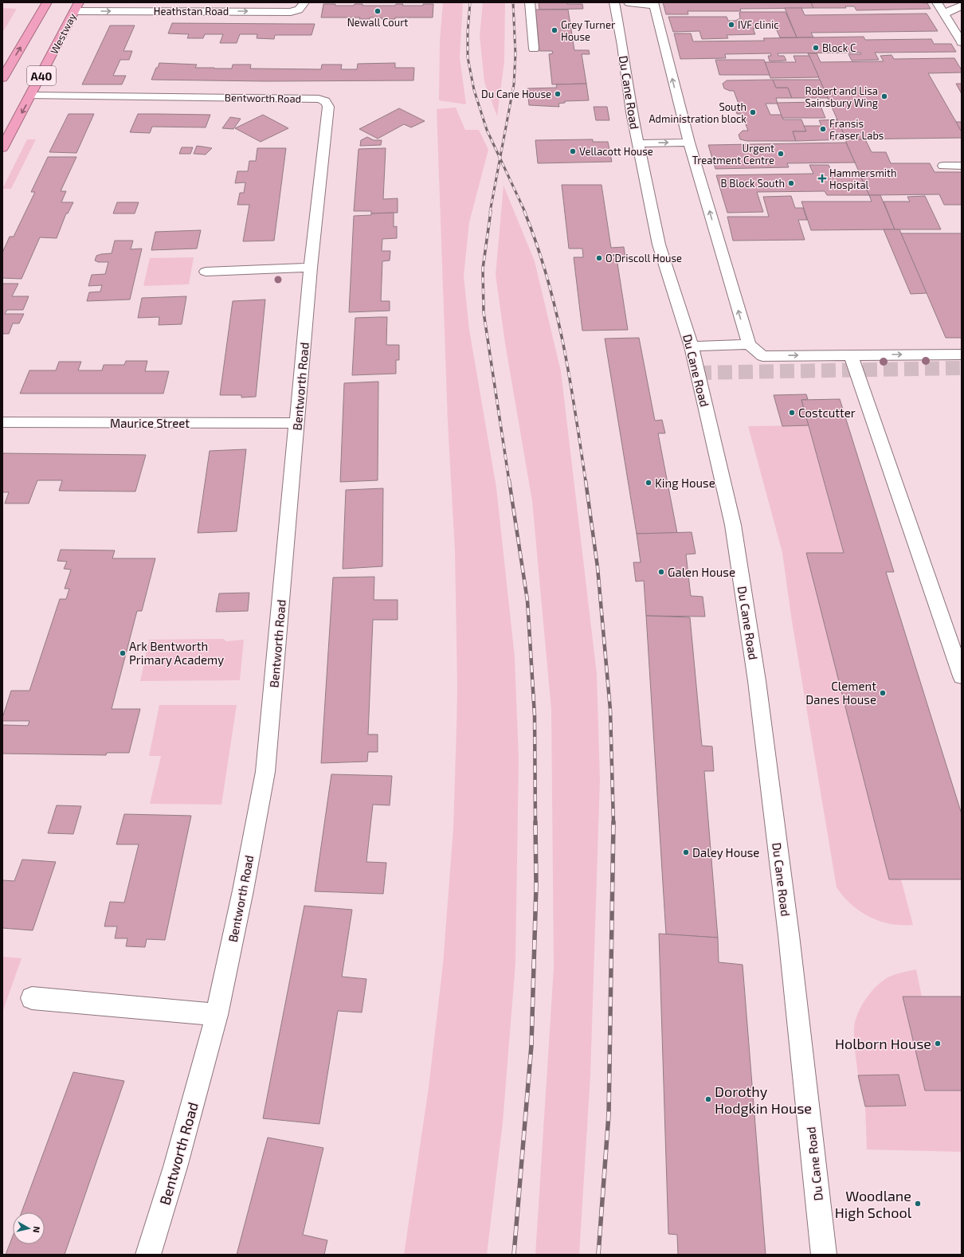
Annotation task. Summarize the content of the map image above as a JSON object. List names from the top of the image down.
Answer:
{
  "streets": {
    "highway": ["Westway", "A40"],
    "street": [
      "Heathstan Road",
      "Du Cane Road",
      "Bentworth Road",
      "Maurice Street"
    ]
  },
  "crossings": [
    ["Heathstan Road", "Westway"],
    ["Westway", "Bentworth Road"],
    ["Bentworth Road", "Maurice Street"]
  ],
  "one_way": ["Heathstan Road", "Westway"],
  "places": {
    "other": [
      "Newall Court",
      "IVF clinic",
      "Grey Turner House",
      "Block C",
      "Du Cane House",
      "Robert and Lisa Sainsbury Wing",
      "South Administration block",
      "Fransis Fraser Labs",
      "Vellacott House",
      "Urgent Treatment Centre",
      "B Block South",
      "O'Driscoll House",
      "Costcutter",
      "King House",
      "Galen House",
      "Ark Bentworth Primary Academy",
      "Clement Danes House",
      "Daley House",
      "Holborn House",
      "Dorothy Hodgkin House",
      "Woodlane High School"
    ],
    "health": ["Hammersmith Hospital"]
  },
  "north": "right"
}
